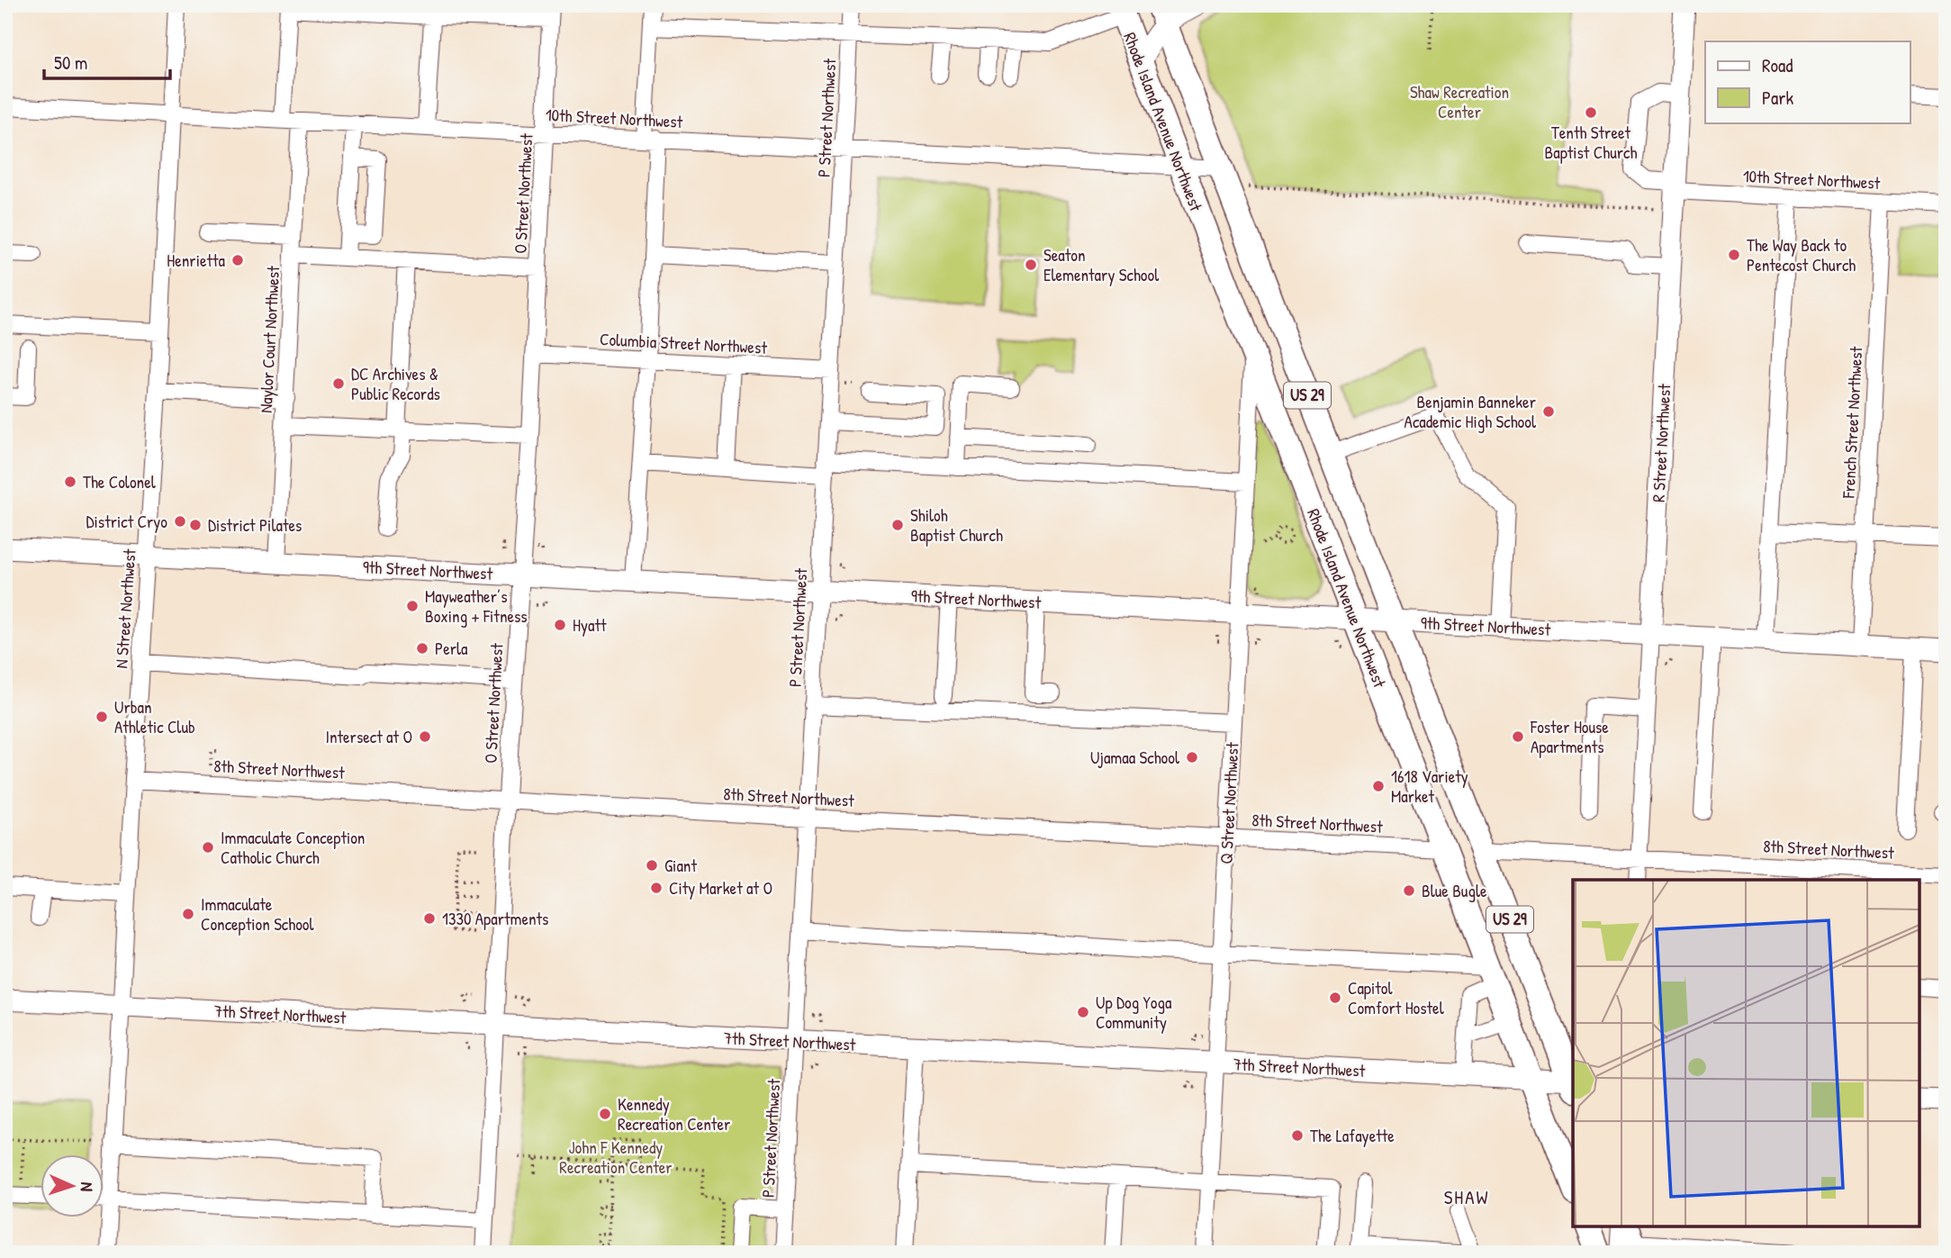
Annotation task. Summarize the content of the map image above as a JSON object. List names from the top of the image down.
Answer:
{
  "streets": {
    "highway": ["Rhode Island Avenue Northwest", "US 29"],
    "main road": ["R Street Northwest", "9th Street Northwest", "7th Street Northwest"],
    "street": [
      "10th Street Northwest",
      "P Street Northwest",
      "O Street Northwest",
      "Naylor Court Northwest",
      "Columbia Street Northwest",
      "French Street Northwest",
      "N Street Northwest",
      "8th Street Northwest",
      "Q Street Northwest"
    ]
  },
  "crossings": [
    ["10th Street Northwest", "P Street Northwest"],
    ["10th Street Northwest", "Rhode Island Avenue Northwest"],
    ["10th Street Northwest", "O Street Northwest"],
    ["10th Street Northwest", "Naylor Court Northwest"],
    ["10th Street Northwest", "French Street Northwest"],
    ["10th Street Northwest", "R Street Northwest"],
    ["10th Street Northwest", "N Street Northwest"],
    ["P Street Northwest", "Columbia Street Northwest"],
    ["P Street Northwest", "9th Street Northwest"],
    ["P Street Northwest", "8th Street Northwest"],
    ["P Street Northwest", "7th Street Northwest"],
    ["Rhode Island Avenue Northwest", "9th Street Northwest"],
    ["Rhode Island Avenue Northwest", "8th Street Northwest"],
    ["Rhode Island Avenue Northwest", "Q Street Northwest"],
    ["Rhode Island Avenue Northwest", "7th Street Northwest"],
    ["O Street Northwest", "Naylor Court Northwest"],
    ["O Street Northwest", "Columbia Street Northwest"],
    ["O Street Northwest", "9th Street Northwest"],
    ["O Street Northwest", "8th Street Northwest"],
    ["O Street Northwest", "7th Street Northwest"],
    ["Naylor Court Northwest", "9th Street Northwest"],
    ["French Street Northwest", "9th Street Northwest"],
    ["R Street Northwest", "9th Street Northwest"],
    ["R Street Northwest", "8th Street Northwest"],
    ["9th Street Northwest", "N Street Northwest"],
    ["9th Street Northwest", "Q Street Northwest"],
    ["N Street Northwest", "8th Street Northwest"],
    ["N Street Northwest", "7th Street Northwest"],
    ["8th Street Northwest", "Q Street Northwest"],
    ["Q Street Northwest", "7th Street Northwest"]
  ],
  "districts": ["SHAW"],
  "parks": ["Shaw Recreation Center", "John F Kennedy Recreation Center"],
  "places": [
    "Tenth Street Baptist Church",
    "The Way Back to Pentecost Church",
    "Henrietta",
    "Seaton Elementary School",
    "DC Archives & Public Records",
    "Benjamin Banneker Academic High School",
    "The Colonel",
    "District Cryo",
    "District Pilates",
    "Shiloh Baptist Church",
    "Mayweather’s Boxing + Fitness",
    "Hyatt",
    "Perla",
    "Urban Athletic Club",
    "Intersect at O",
    "Foster House Apartments",
    "Ujamaa School",
    "1618 Variety Market",
    "Immaculate Conception Catholic Church",
    "Giant",
    "City Market at O",
    "Blue Bugle",
    "Immaculate Conception School",
    "1330 Apartments",
    "Capitol Comfort Hostel",
    "Up Dog Yoga Community",
    "Kennedy Recreation Center",
    "The Lafayette"
  ],
  "legend": ["Road", "Park"],
  "scale_bar": "50 m",
  "north": "right"
}
